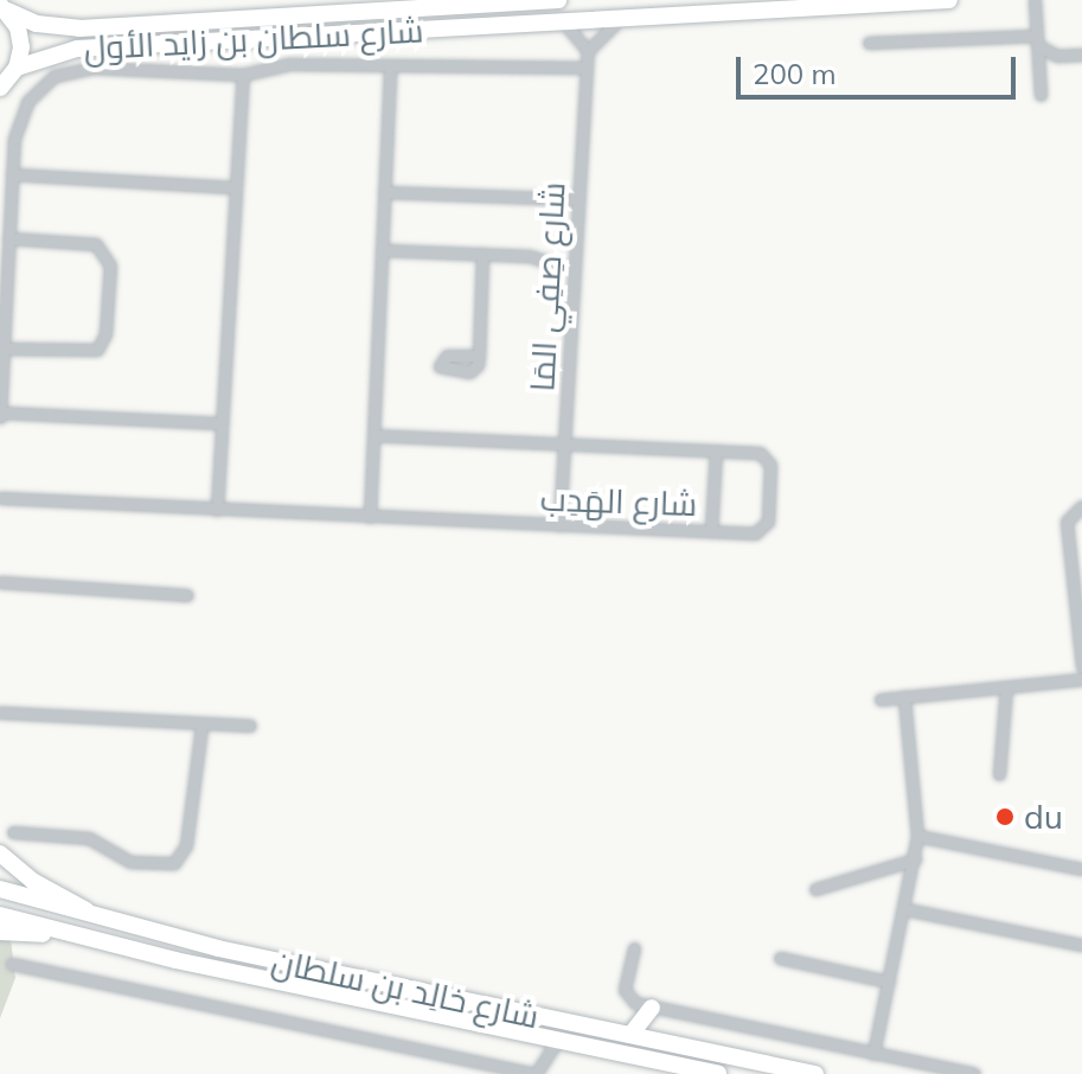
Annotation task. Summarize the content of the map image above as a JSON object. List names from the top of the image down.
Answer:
{
  "streets": {
    "main road": ["شارع سلطان بن زايد الأول", "شارع خالِد بن سلطان"],
    "street": ["شارع صِفِي المَا", "شارع الهَدِب"]
  },
  "crossings": [
    ["شارع صِفِي المَا", "شارع الهَدِب"]
  ],
  "places": ["du"],
  "scale_bar": "200 m"
}
